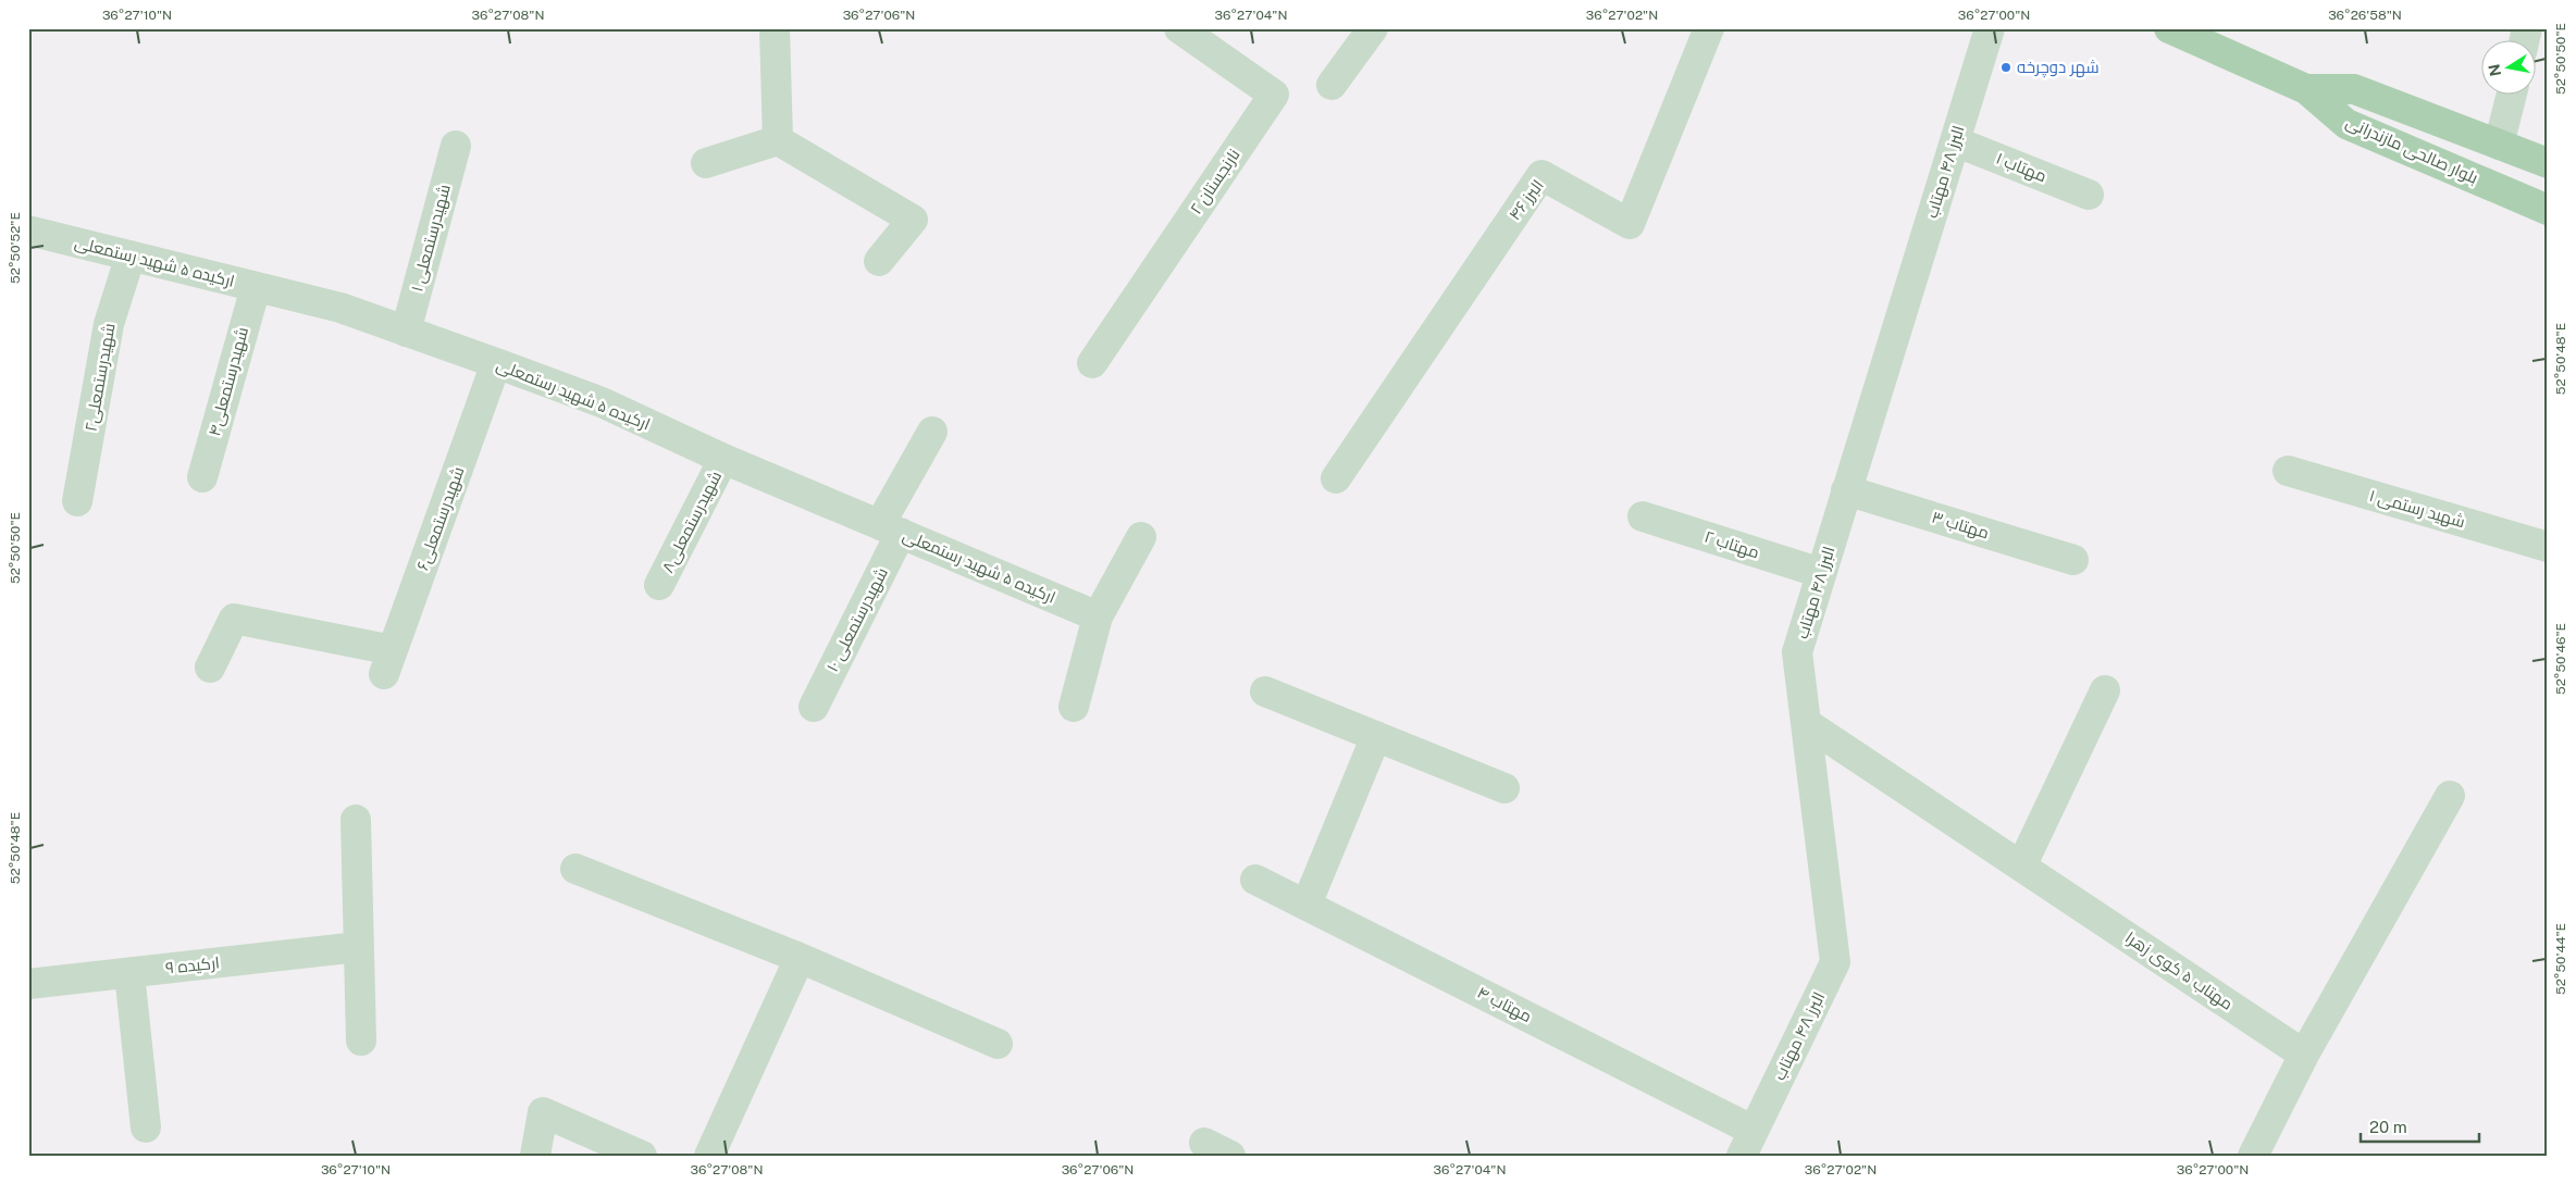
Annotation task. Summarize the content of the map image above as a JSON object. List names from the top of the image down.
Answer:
{
  "streets": {
    "main road": ["بلوار صالحی مازندرانی"],
    "street": [
      "مهتاب ۱",
      "البرز ۴۸ مهتاب",
      "نارنجستان ۲",
      "البرز ۴۶",
      "شهیدرستمعلی ۱",
      "ارکیده ۵ شهید رستمعلی",
      "شهیدرستمعلی۲",
      "شهیدرستمعلی۴",
      "شهید رستمی ۱",
      "شهیدرستمعلی۶",
      "شهیدرستمعلی۸",
      "مهتاب ۳",
      "مهتاب ۲",
      "شهیدرستمعلی ۱۰",
      "ارکیده ۹",
      "مهتاب ۵ کوی زهرا",
      "مهتاب ۴"
    ]
  },
  "crossings": [
    ["مهتاب ۱", "البرز ۴۸ مهتاب"],
    ["البرز ۴۸ مهتاب", "مهتاب ۳"],
    ["البرز ۴۸ مهتاب", "مهتاب ۲"],
    ["البرز ۴۸ مهتاب", "مهتاب ۵ کوی زهرا"],
    ["البرز ۴۸ مهتاب", "مهتاب ۴"],
    ["شهیدرستمعلی ۱", "ارکیده ۵ شهید رستمعلی"],
    ["ارکیده ۵ شهید رستمعلی", "شهیدرستمعلی۲"],
    ["ارکیده ۵ شهید رستمعلی", "شهیدرستمعلی۴"],
    ["ارکیده ۵ شهید رستمعلی", "شهیدرستمعلی۶"],
    ["ارکیده ۵ شهید رستمعلی", "شهیدرستمعلی۸"],
    ["ارکیده ۵ شهید رستمعلی", "شهیدرستمعلی ۱۰"]
  ],
  "places": ["شهر دوچرخه"],
  "scale_bar": "20 m",
  "north": "left",
  "coordinates": [
    "36°27'10\"N",
    "36°27'08\"N",
    "36°27'06\"N",
    "36°27'04\"N",
    "36°27'02\"N",
    "36°27'00\"N",
    "36°26'58\"N",
    "52°50'50\"E",
    "52°50'52\"E",
    "52°50'48\"E",
    "52°50'46\"E",
    "52°50'44\"E"
  ]
}
